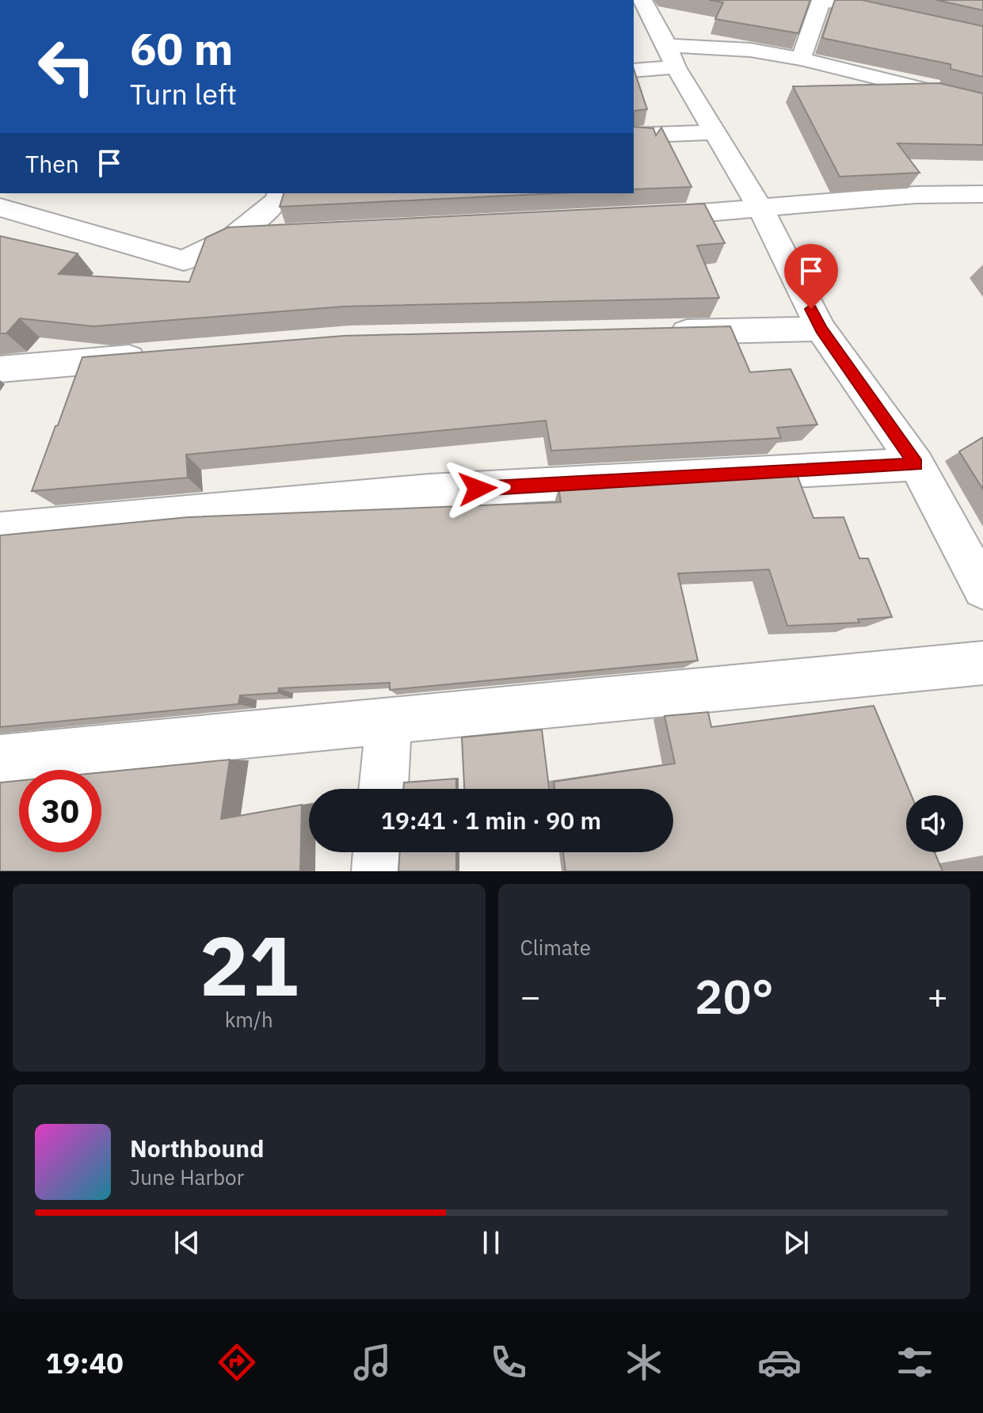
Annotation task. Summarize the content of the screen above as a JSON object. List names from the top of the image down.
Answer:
{
  "page": {
    "turn": ["60 m", "Turn left"],
    "then": "Then",
    "limit": "30",
    "trip": "19:41 · 1 min · 90 m",
    "tile": [
      ["21", "km/h"],
      "Climate"
    ],
    "heat": ["−", "20°", "+"],
    "song": ["Northbound", "June Harbor"],
    "tabs": "19:40"
  }
}
